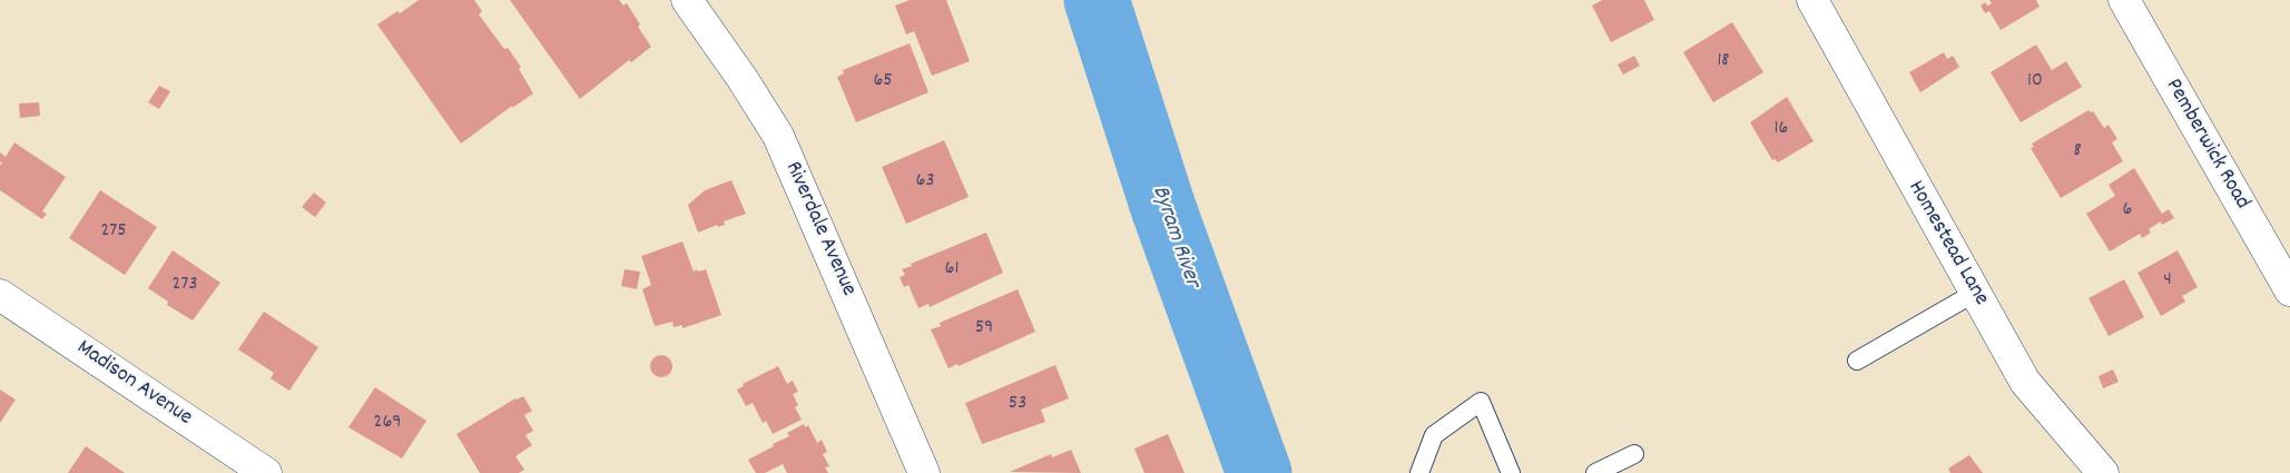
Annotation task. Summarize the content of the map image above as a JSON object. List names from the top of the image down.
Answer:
{
  "streets": {
    "street": [
      "Pemberwick Road",
      "Riverdale Avenue",
      "Homestead Lane",
      "Madison Avenue"
    ]
  },
  "water": ["Byram River"],
  "house_numbers": [
    "18",
    "65",
    "10",
    "16",
    "8",
    "63",
    "6",
    "275",
    "61",
    "4",
    "273",
    "59",
    "53",
    "269"
  ]
}
